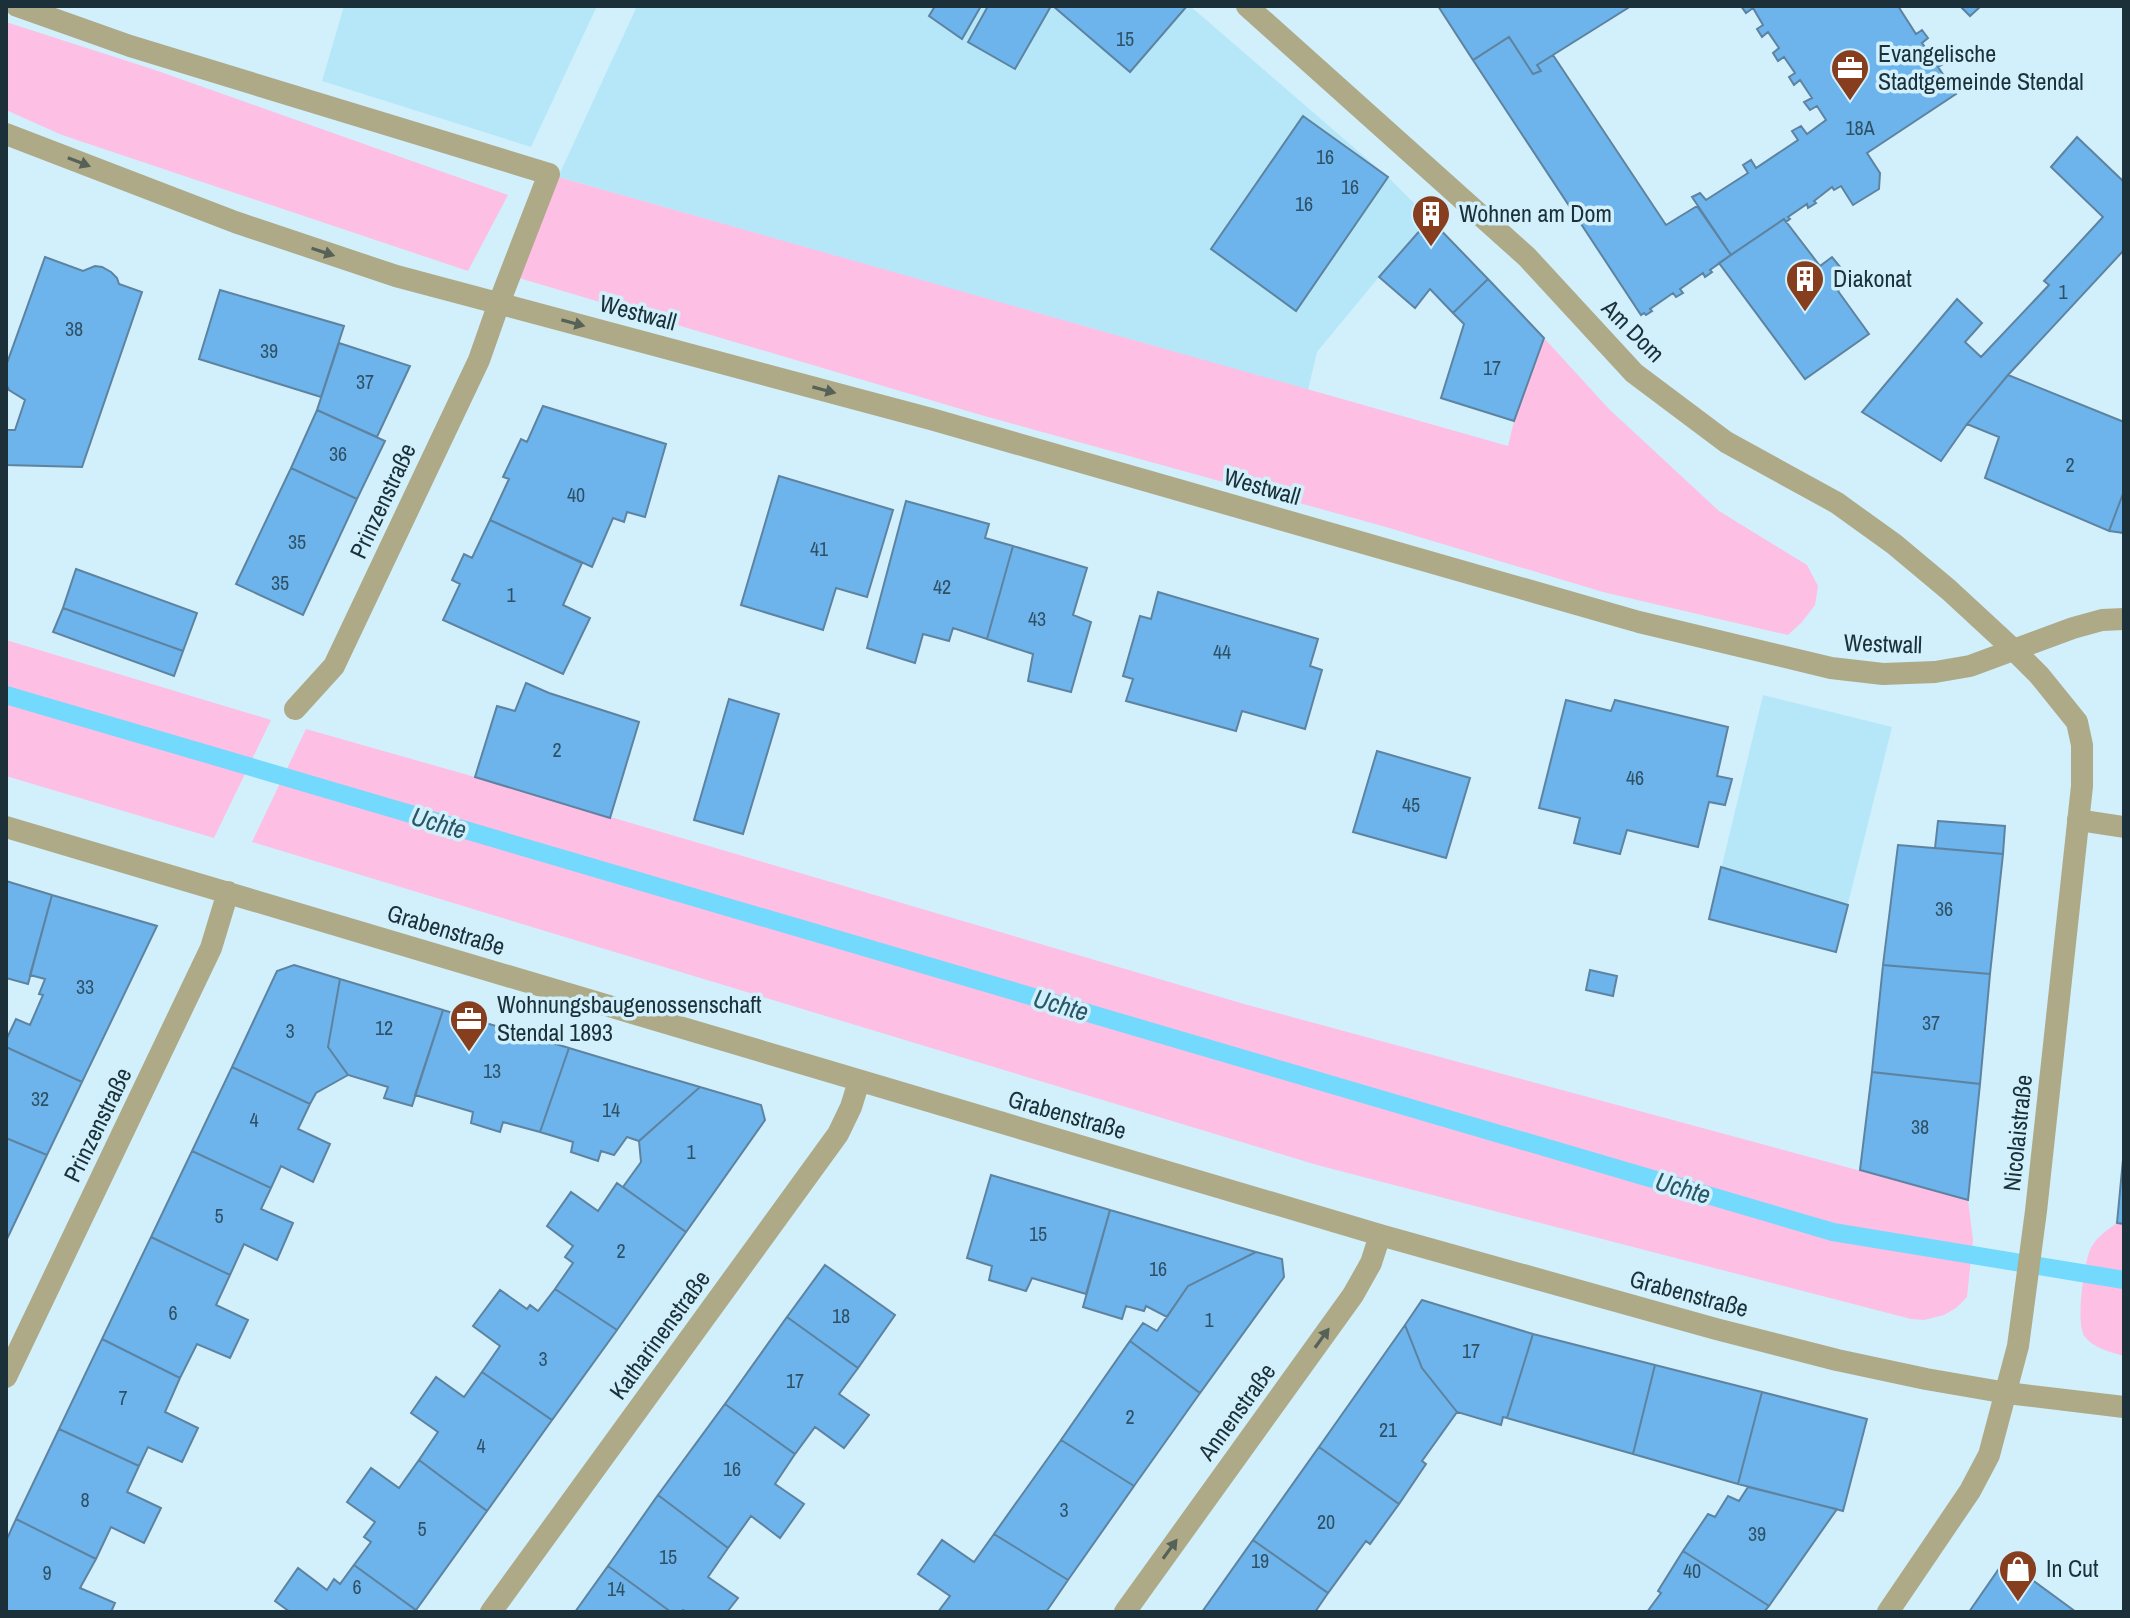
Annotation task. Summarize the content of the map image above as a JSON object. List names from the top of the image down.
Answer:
{
  "streets": {
    "street": [
      "Westwall",
      "Am Dom",
      "Prinzenstraße",
      "Grabenstraße",
      "Nicolaistraße",
      "Katharinenstraße",
      "Annenstraße"
    ]
  },
  "crossings": [
    ["Westwall", "Am Dom"],
    ["Westwall", "Prinzenstraße"],
    ["Westwall", "Nicolaistraße"],
    ["Am Dom", "Nicolaistraße"],
    ["Prinzenstraße", "Grabenstraße"],
    ["Grabenstraße", "Nicolaistraße"],
    ["Grabenstraße", "Katharinenstraße"],
    ["Grabenstraße", "Annenstraße"]
  ],
  "one_way": ["Westwall", "Annenstraße"],
  "water": ["Uchte"],
  "places": {
    "office": ["Evangelische Stadtgemeinde Stendal", "Wohnungsbaugenossenschaft Stendal 1893"],
    "building": ["Wohnen am Dom", "Diakonat"],
    "shop": ["In Cut"]
  },
  "house_numbers": [
    "15",
    "18A",
    "16",
    "16",
    "16",
    "1",
    "38",
    "39",
    "17",
    "37",
    "36",
    "2",
    "40",
    "35",
    "41",
    "35",
    "42",
    "1",
    "43",
    "44",
    "2",
    "46",
    "45",
    "36",
    "33",
    "37",
    "12",
    "3",
    "13",
    "32",
    "14",
    "4",
    "38",
    "1",
    "5",
    "15",
    "2",
    "16",
    "6",
    "18",
    "1",
    "17",
    "3",
    "17",
    "7",
    "2",
    "21",
    "4",
    "16",
    "8",
    "3",
    "20",
    "5",
    "39",
    "15",
    "19",
    "40",
    "9",
    "6",
    "14"
  ]
}
